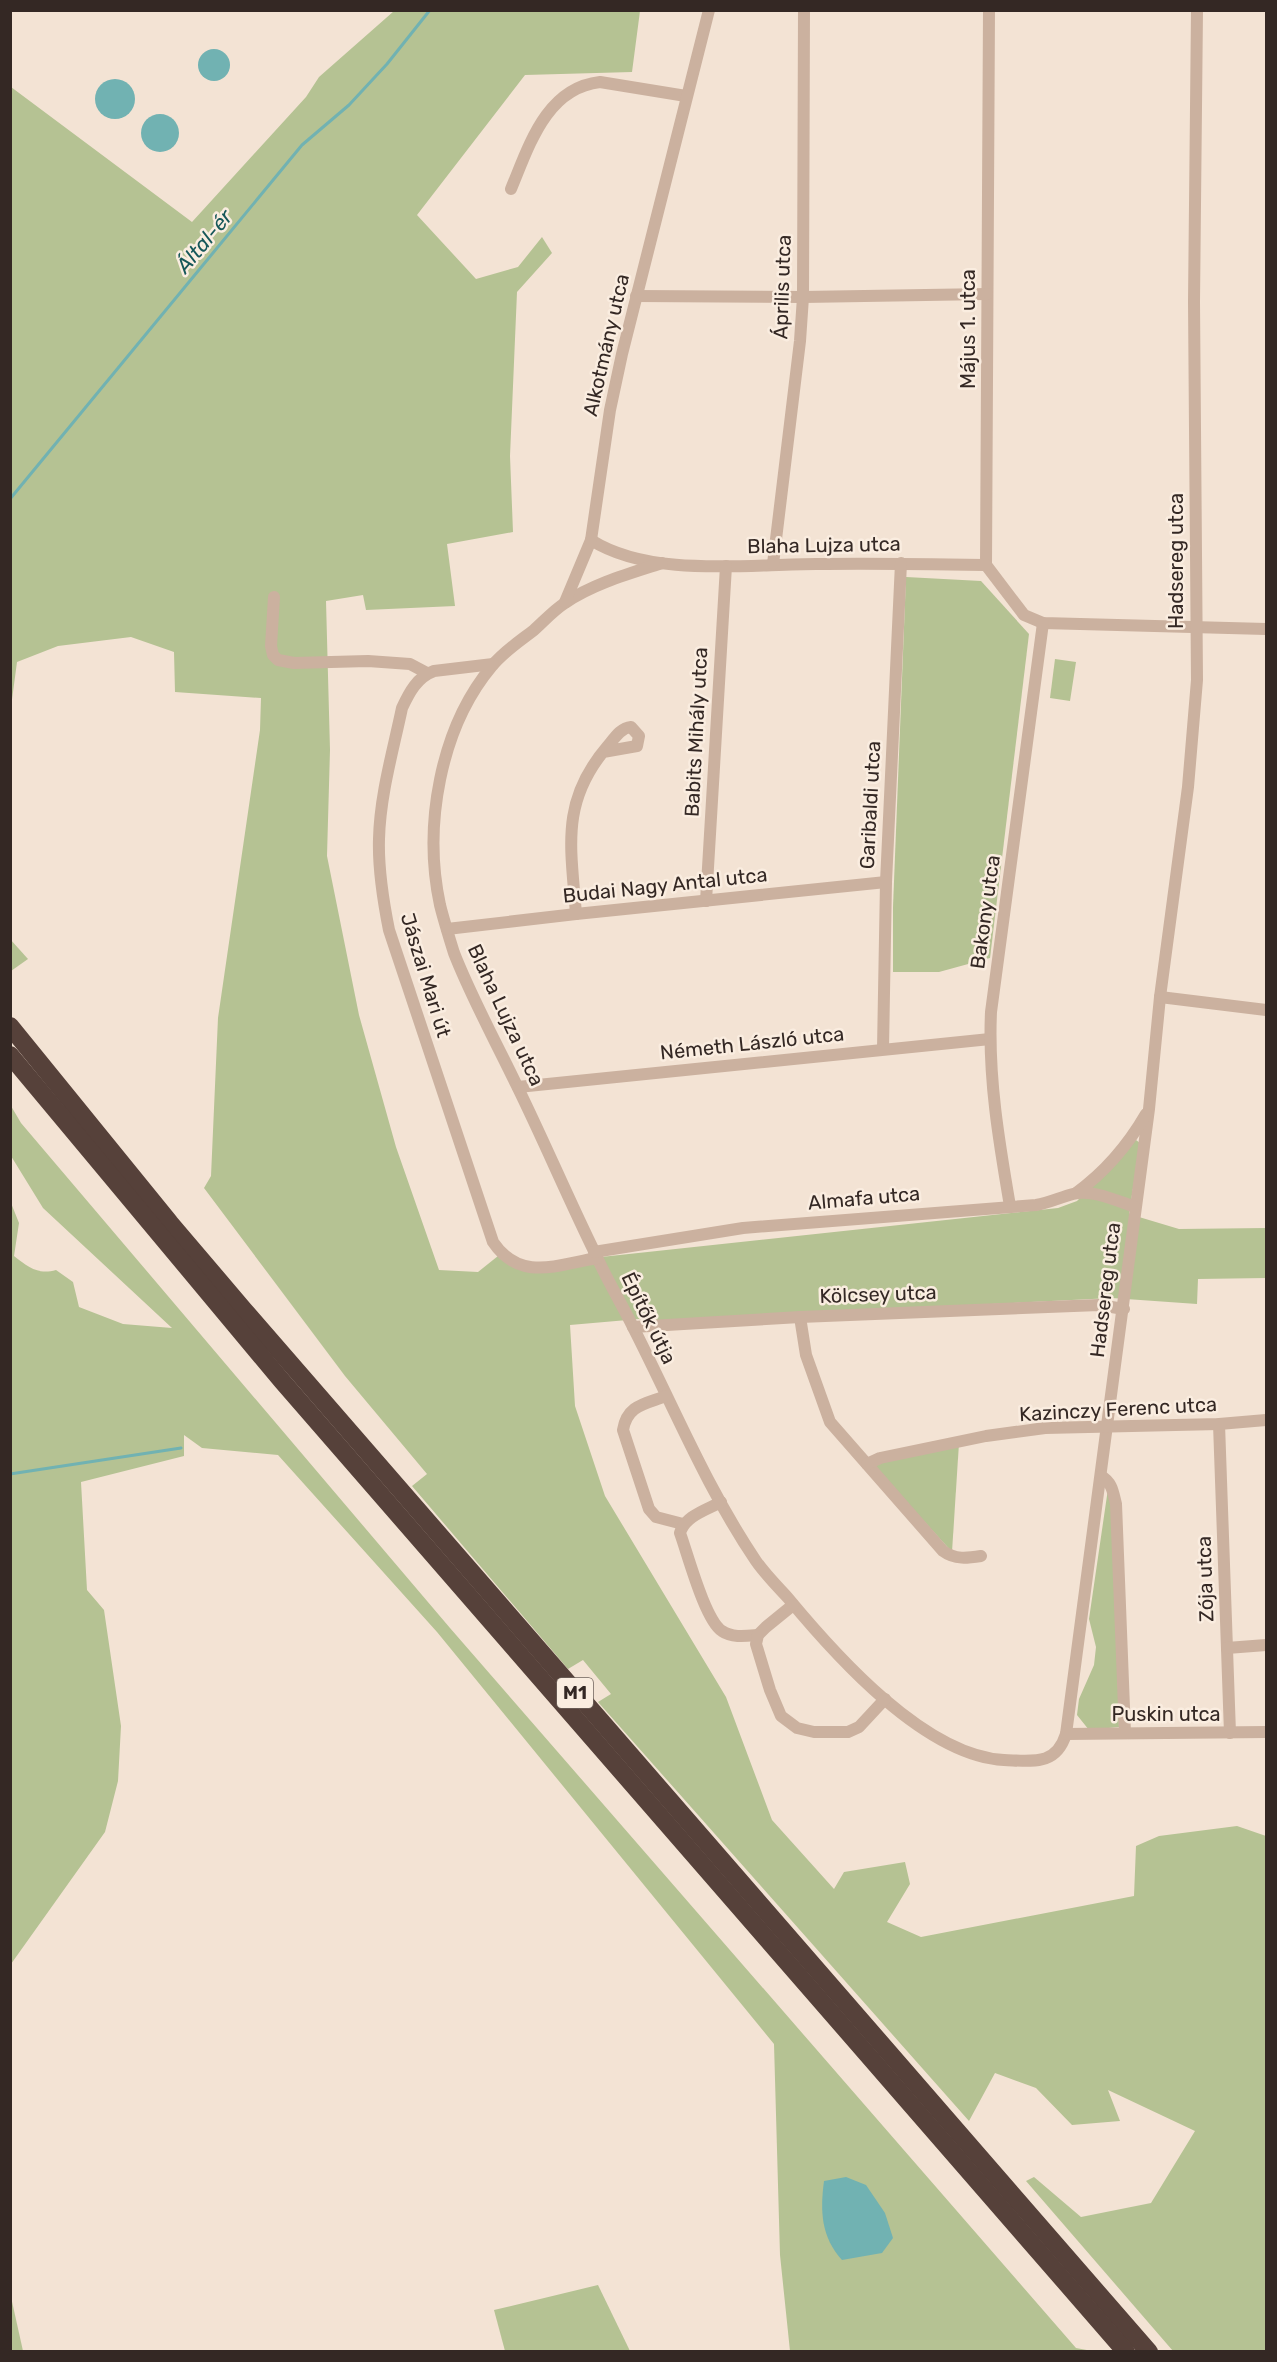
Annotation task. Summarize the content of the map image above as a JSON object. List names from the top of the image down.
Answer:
{
  "streets": {
    "highway": ["M1"],
    "street": [
      "Április utca",
      "Május 1. utca",
      "Alkotmány utca",
      "Blaha Lujza utca",
      "Hadsereg utca",
      "Babits Mihály utca",
      "Garibaldi utca",
      "Budai Nagy Antal utca",
      "Bakony utca",
      "Jászai Mari út",
      "Németh László utca",
      "Almafa utca",
      "Kölcsey utca",
      "Építők útja",
      "Kazinczy Ferenc utca",
      "Zója utca",
      "Puskin utca"
    ]
  },
  "crossings": [
    ["Április utca", "Blaha Lujza utca"],
    ["Május 1. utca", "Blaha Lujza utca"],
    ["Alkotmány utca", "Blaha Lujza utca"],
    ["Blaha Lujza utca", "Babits Mihály utca"],
    ["Blaha Lujza utca", "Garibaldi utca"],
    ["Blaha Lujza utca", "Budai Nagy Antal utca"],
    ["Blaha Lujza utca", "Jászai Mari út"],
    ["Blaha Lujza utca", "Németh László utca"],
    ["Blaha Lujza utca", "Almafa utca"],
    ["Blaha Lujza utca", "Építők útja"],
    ["Hadsereg utca", "Almafa utca"],
    ["Hadsereg utca", "Kölcsey utca"],
    ["Hadsereg utca", "Építők útja"],
    ["Hadsereg utca", "Kazinczy Ferenc utca"],
    ["Hadsereg utca", "Puskin utca"],
    ["Babits Mihály utca", "Budai Nagy Antal utca"],
    ["Garibaldi utca", "Budai Nagy Antal utca"],
    ["Garibaldi utca", "Németh László utca"],
    ["Bakony utca", "Németh László utca"],
    ["Bakony utca", "Almafa utca"],
    ["Jászai Mari út", "Almafa utca"],
    ["Jászai Mari út", "Építők útja"],
    ["Almafa utca", "Építők útja"],
    ["Kölcsey utca", "Építők útja"],
    ["Kazinczy Ferenc utca", "Zója utca"],
    ["Zója utca", "Puskin utca"]
  ],
  "water": ["Által-ér"]
}
